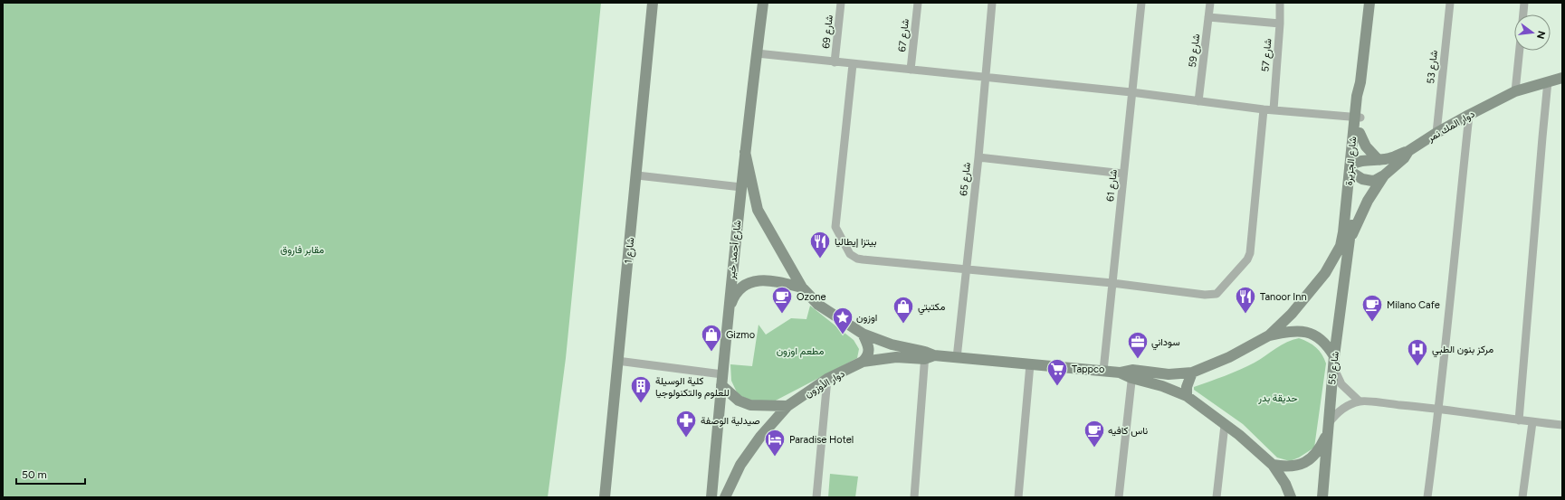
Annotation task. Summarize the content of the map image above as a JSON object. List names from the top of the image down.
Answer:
{
  "streets": {
    "street": [
      "شارع 69",
      "شارع 67",
      "شارع 59",
      "شارع 57",
      "شارع 53",
      "دوار المك نمر",
      "شارع الجزيرة",
      "شارع 65",
      "شارع 61",
      "شارع أحمد خير",
      "شارع 1",
      "شارع 55",
      "دوار الأوزون"
    ]
  },
  "crossings": [
    ["شارع 53", "دوار المك نمر"],
    ["دوار المك نمر", "شارع الجزيرة"],
    ["شارع الجزيرة", "شارع 55"]
  ],
  "parks": ["مقابر فاروق", "مطعم اوزون", "حديقة بدر"],
  "places": {
    "restaurant": ["بيتزا إيطاليا", "Tanoor Inn"],
    "cafe": ["Ozone", "Milano Cafe", "ناس كافيه"],
    "shop": ["مكتبتي", "Gizmo"],
    "place": ["اوزون"],
    "office": ["سوداني"],
    "hospital": ["مركز بنون الطبي"],
    "supermarket": ["Tappco"],
    "building": ["كلية الوسيلة للعلوم والتكنولوجيا"],
    "pharmacy": ["صيدلية الوصفة"],
    "hotel": ["Paradise Hotel"]
  },
  "scale_bar": "50 m",
  "north": "right"
}
